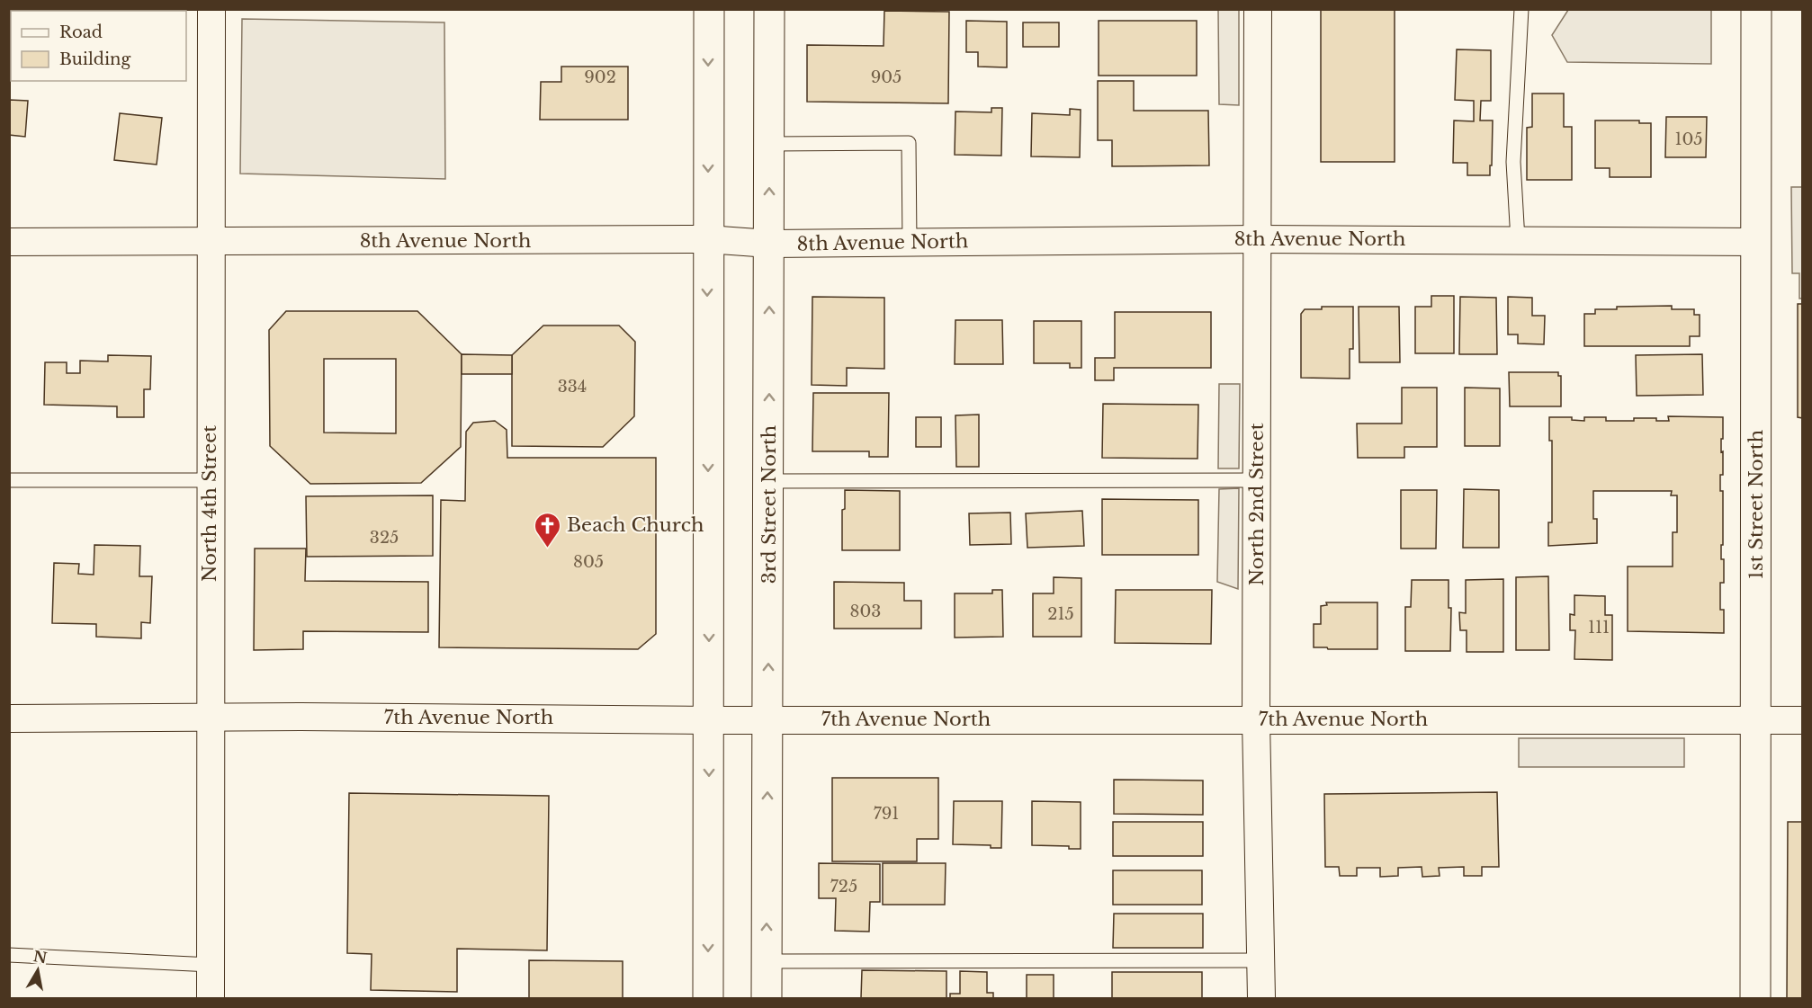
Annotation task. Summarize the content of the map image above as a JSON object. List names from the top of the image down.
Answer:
{
  "streets": {
    "main road": ["3rd Street North", "1st Street North"],
    "street": [
      "8th Avenue North",
      "North 4th Street",
      "North 2nd Street",
      "7th Avenue North"
    ]
  },
  "crossings": [
    ["8th Avenue North", "North 4th Street"],
    ["8th Avenue North", "3rd Street North"],
    ["8th Avenue North", "North 2nd Street"],
    ["8th Avenue North", "1st Street North"],
    ["North 4th Street", "7th Avenue North"],
    ["3rd Street North", "7th Avenue North"],
    ["North 2nd Street", "7th Avenue North"],
    ["1st Street North", "7th Avenue North"]
  ],
  "places": {
    "church": ["Beach Church"]
  },
  "house_numbers": [
    "902",
    "905",
    "105",
    "334",
    "325",
    "805",
    "803",
    "215",
    "111",
    "791",
    "725"
  ],
  "legend": ["Road", "Building"],
  "north": "top"
}
